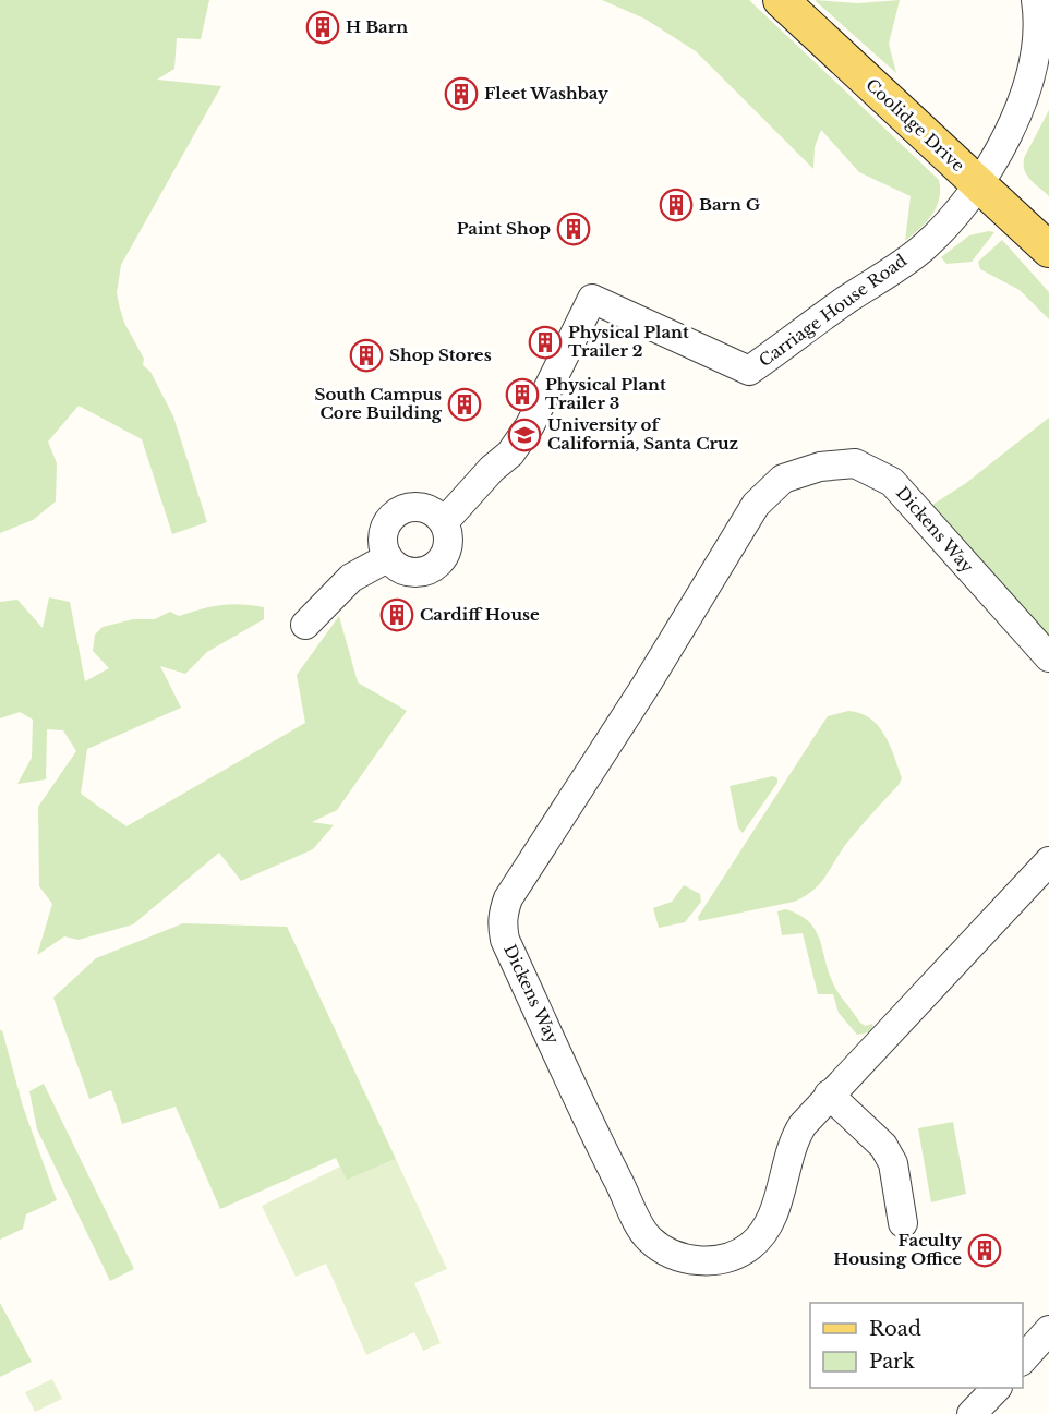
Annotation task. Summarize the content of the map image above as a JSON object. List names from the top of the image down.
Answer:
{
  "streets": {
    "main road": ["Coolidge Drive"],
    "street": ["Carriage House Road", "Dickens Way"]
  },
  "crossings": [
    ["Coolidge Drive", "Carriage House Road"]
  ],
  "places": {
    "building": [
      "H Barn",
      "Fleet Washbay",
      "Barn G",
      "Paint Shop",
      "Physical Plant Trailer 2",
      "Shop Stores",
      "Physical Plant Trailer 3",
      "South Campus Core Building",
      "Cardiff House",
      "Faculty Housing Office"
    ],
    "school or university": ["University of California, Santa Cruz"]
  },
  "legend": ["Road", "Park"]
}
